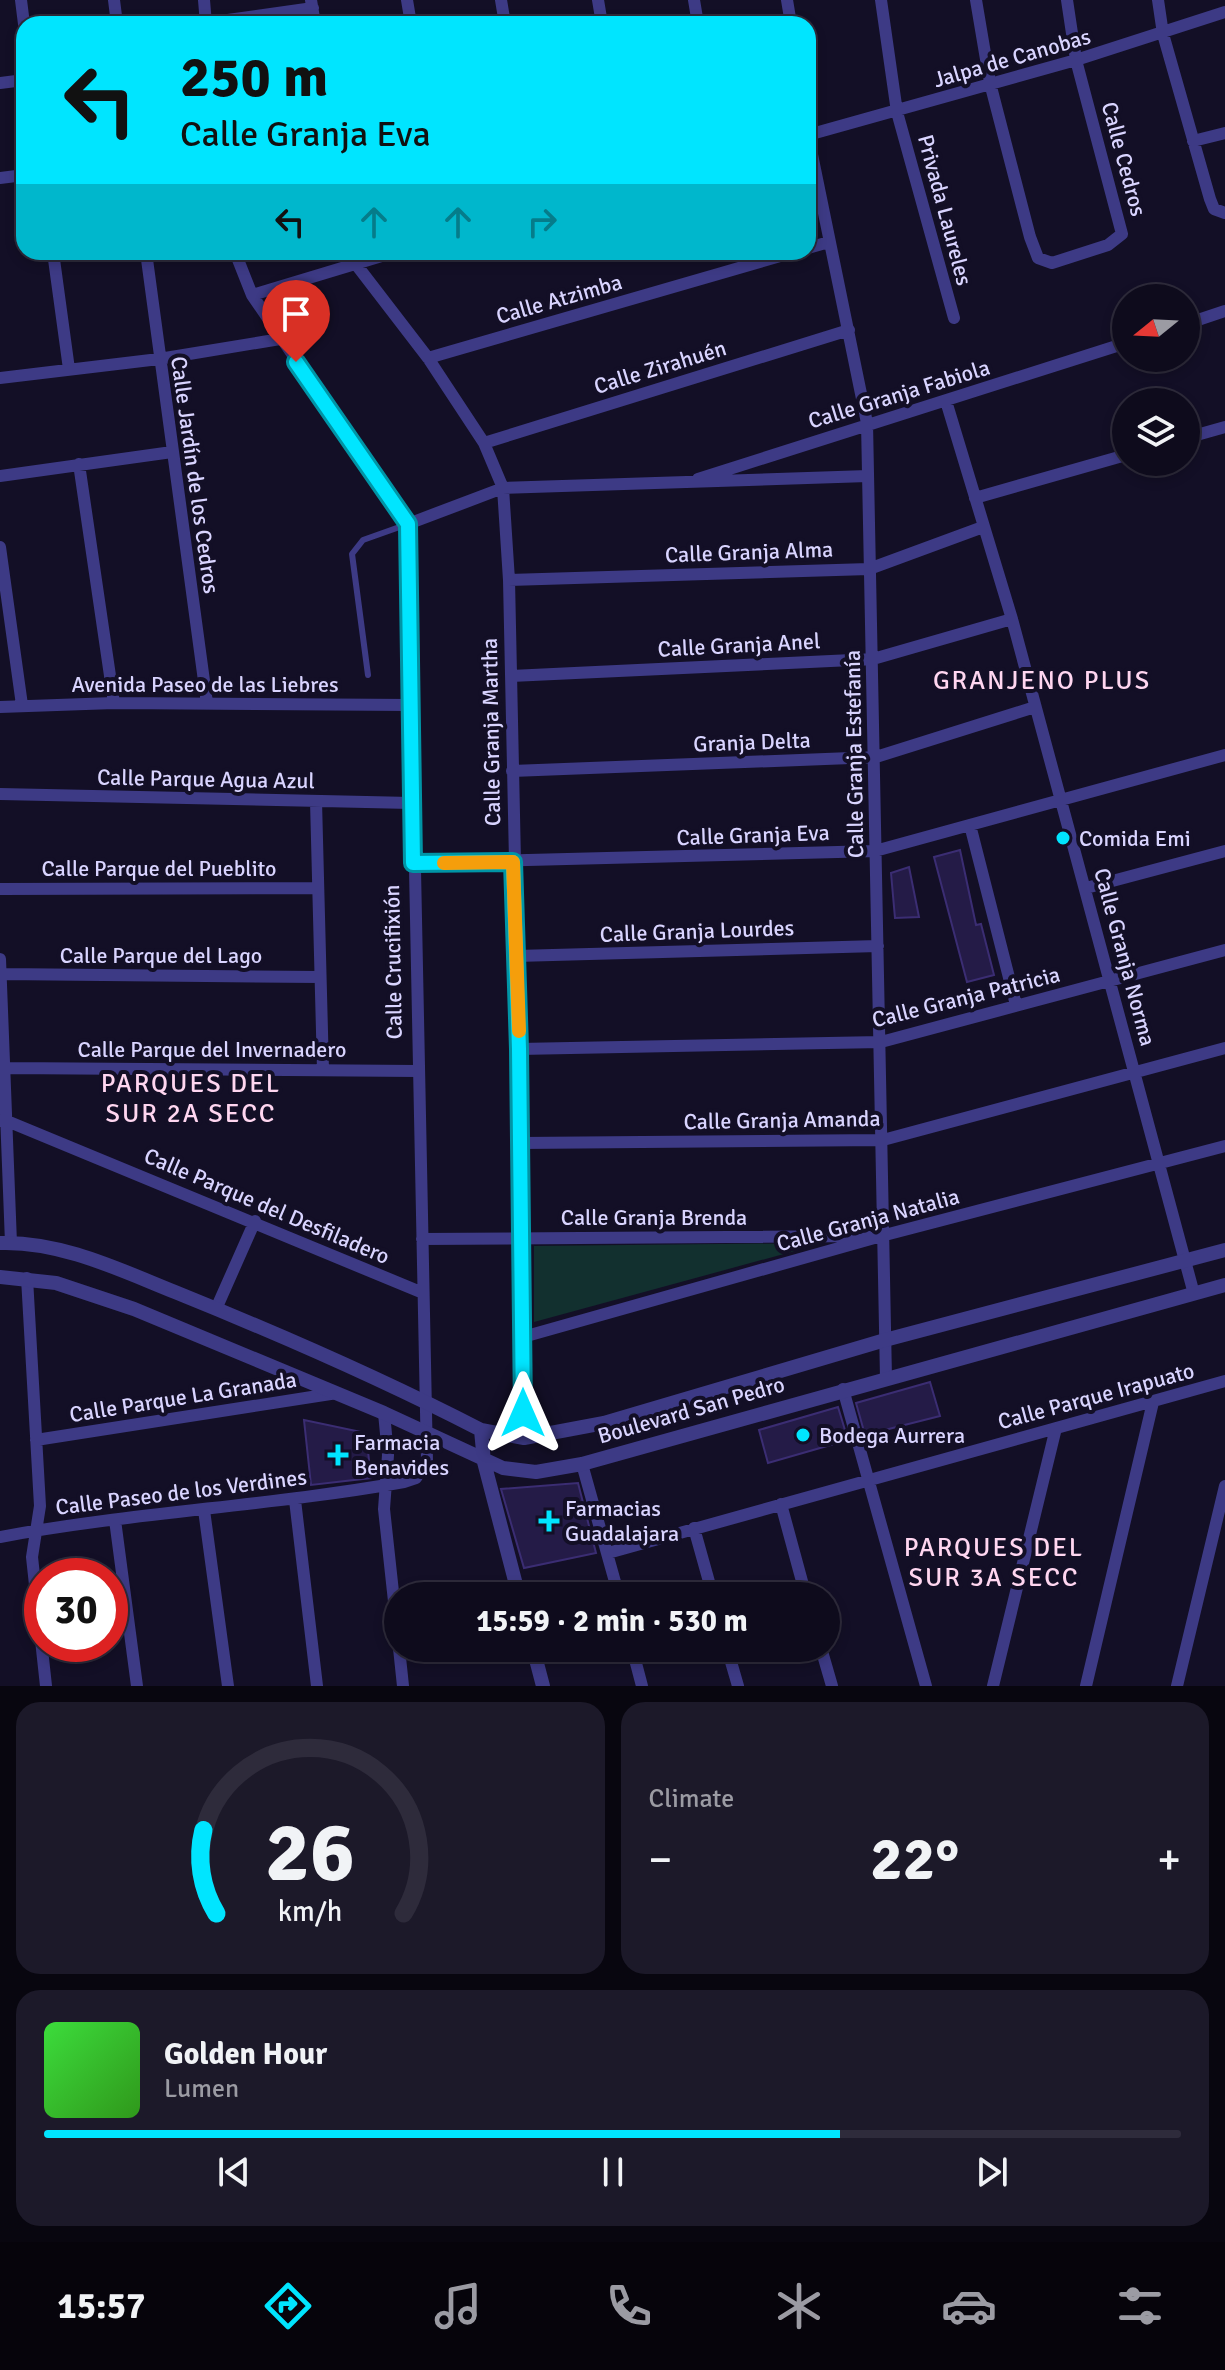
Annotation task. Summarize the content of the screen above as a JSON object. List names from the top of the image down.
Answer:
{
  "streets": {
    "street": [
      "Jalpa de Canobas",
      "Calle Cedros",
      "Privada Laureles",
      "Calle Atzimba",
      "Calle Zirahuén",
      "Calle Granja Fabiola",
      "Calle Jardín de los Cedros",
      "Calle Granja Alma",
      "Calle Granja Anel",
      "Avenida Paseo de las Liebres",
      "Calle Granja Martha",
      "Granja Delta",
      "Calle Granja Estefanía",
      "Calle Parque Agua Azul",
      "Calle Granja Eva",
      "Calle Parque del Pueblito",
      "Calle Granja Lourdes",
      "Calle Parque del Lago",
      "Calle Granja Norma",
      "Calle Crucifixión",
      "Calle Granja Patricia",
      "Calle Parque del Invernadero",
      "Calle Granja Amanda",
      "Calle Parque del Desfiladero",
      "Calle Granja Brenda",
      "Calle Granja Natalia",
      "Calle Parque Irapuato",
      "Calle Parque La Granada",
      "Boulevard San Pedro",
      "Calle Paseo de los Verdines"
    ]
  },
  "crossings": [
    ["Jalpa de Canobas", "Calle Cedros"],
    ["Jalpa de Canobas", "Privada Laureles"],
    ["Calle Atzimba", "Calle Granja Martha"],
    ["Calle Zirahuén", "Calle Granja Martha"],
    ["Calle Zirahuén", "Calle Granja Estefanía"],
    ["Calle Granja Fabiola", "Calle Granja Martha"],
    ["Calle Granja Fabiola", "Calle Granja Estefanía"],
    ["Calle Granja Fabiola", "Calle Granja Norma"],
    ["Calle Granja Fabiola", "Calle Crucifixión"],
    ["Calle Jardín de los Cedros", "Avenida Paseo de las Liebres"],
    ["Calle Granja Alma", "Calle Granja Martha"],
    ["Calle Granja Alma", "Calle Granja Estefanía"],
    ["Calle Granja Alma", "Calle Granja Norma"],
    ["Calle Granja Anel", "Calle Granja Martha"],
    ["Calle Granja Anel", "Calle Granja Estefanía"],
    ["Calle Granja Anel", "Calle Granja Norma"],
    ["Avenida Paseo de las Liebres", "Calle Crucifixión"],
    ["Calle Granja Martha", "Granja Delta"],
    ["Calle Granja Martha", "Calle Granja Eva"],
    ["Calle Granja Martha", "Calle Granja Lourdes"],
    ["Calle Granja Martha", "Calle Granja Patricia"],
    ["Calle Granja Martha", "Calle Granja Amanda"],
    ["Calle Granja Martha", "Calle Granja Brenda"],
    ["Calle Granja Martha", "Calle Granja Natalia"],
    ["Calle Granja Martha", "Boulevard San Pedro"],
    ["Granja Delta", "Calle Granja Estefanía"],
    ["Granja Delta", "Calle Granja Norma"],
    ["Calle Granja Estefanía", "Calle Granja Eva"],
    ["Calle Granja Estefanía", "Calle Granja Lourdes"],
    ["Calle Granja Estefanía", "Calle Granja Patricia"],
    ["Calle Granja Estefanía", "Calle Granja Amanda"],
    ["Calle Granja Estefanía", "Calle Granja Brenda"],
    ["Calle Granja Estefanía", "Calle Granja Natalia"],
    ["Calle Granja Estefanía", "Boulevard San Pedro"],
    ["Calle Parque Agua Azul", "Calle Crucifixión"],
    ["Calle Granja Eva", "Calle Granja Norma"],
    ["Calle Granja Eva", "Calle Crucifixión"],
    ["Calle Granja Norma", "Calle Granja Patricia"],
    ["Calle Granja Norma", "Calle Granja Amanda"],
    ["Calle Granja Norma", "Calle Granja Natalia"],
    ["Calle Granja Norma", "Boulevard San Pedro"],
    ["Calle Crucifixión", "Calle Parque del Invernadero"],
    ["Calle Crucifixión", "Calle Parque del Desfiladero"],
    ["Calle Crucifixión", "Calle Granja Brenda"],
    ["Calle Crucifixión", "Boulevard San Pedro"],
    ["Calle Crucifixión", "Calle Paseo de los Verdines"],
    ["Calle Granja Brenda", "Calle Granja Natalia"],
    ["Calle Parque La Granada", "Boulevard San Pedro"],
    ["Boulevard San Pedro", "Calle Paseo de los Verdines"]
  ],
  "districts": ["GRANJENO PLUS", "PARQUES DEL SUR 2A SECC", "PARQUES DEL SUR 3A SECC"],
  "places": {
    "other": ["Comida Emi", "Bodega Aurrera"],
    "health": ["Farmacia Benavides", "Farmacias Guadalajara"]
  },
  "north": "left",
  "page": {
    "turn": ["250 m", "Calle Granja Eva"],
    "limit": "30",
    "trip": "15:59 · 2 min · 530 m",
    "tile": "Climate",
    "heat": ["−", "22°", "+"],
    "song": ["Golden Hour", "Lumen"],
    "tabs": "15:57",
    "gauge": ["26", "km/h"]
  }
}
